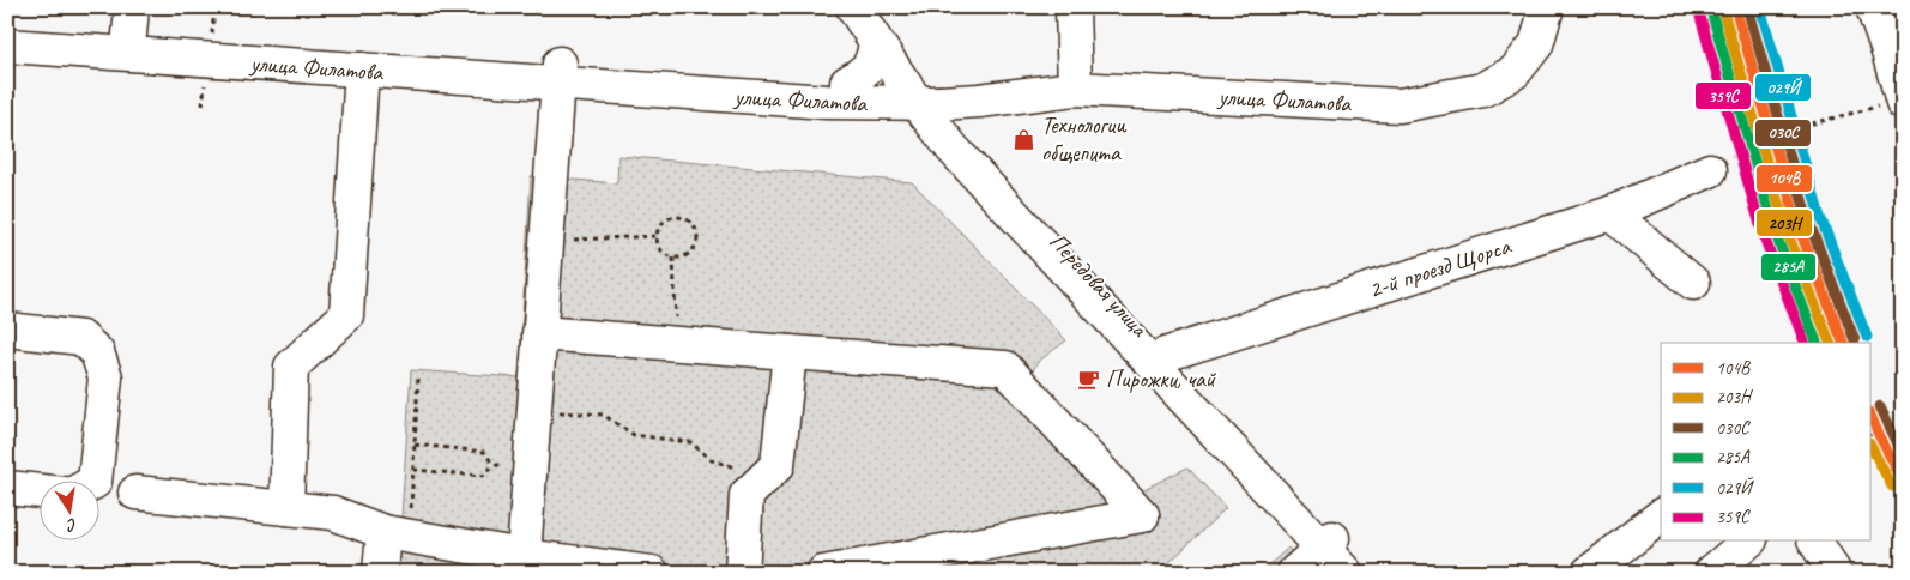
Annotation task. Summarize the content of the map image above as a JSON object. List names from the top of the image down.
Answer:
{
  "streets": {
    "main road": ["улица Филатова", "2-й проезд Щорса", "Передовая улица"]
  },
  "crossings": [
    ["улица Филатова", "Передовая улица"],
    ["2-й проезд Щорса", "Передовая улица"]
  ],
  "places": {
    "shop": ["Технологии общепита"],
    "cafe": ["Пирожки, чай"]
  },
  "lines": [
    "transit line 104В",
    "transit line 030C",
    "transit line 029Й",
    "transit line 203Н",
    "transit line 285А",
    "transit line 359С"
  ],
  "legend": [
    "104В",
    "203Н",
    "030C",
    "285А",
    "029Й",
    "359С"
  ],
  "north": "bottom"
}
